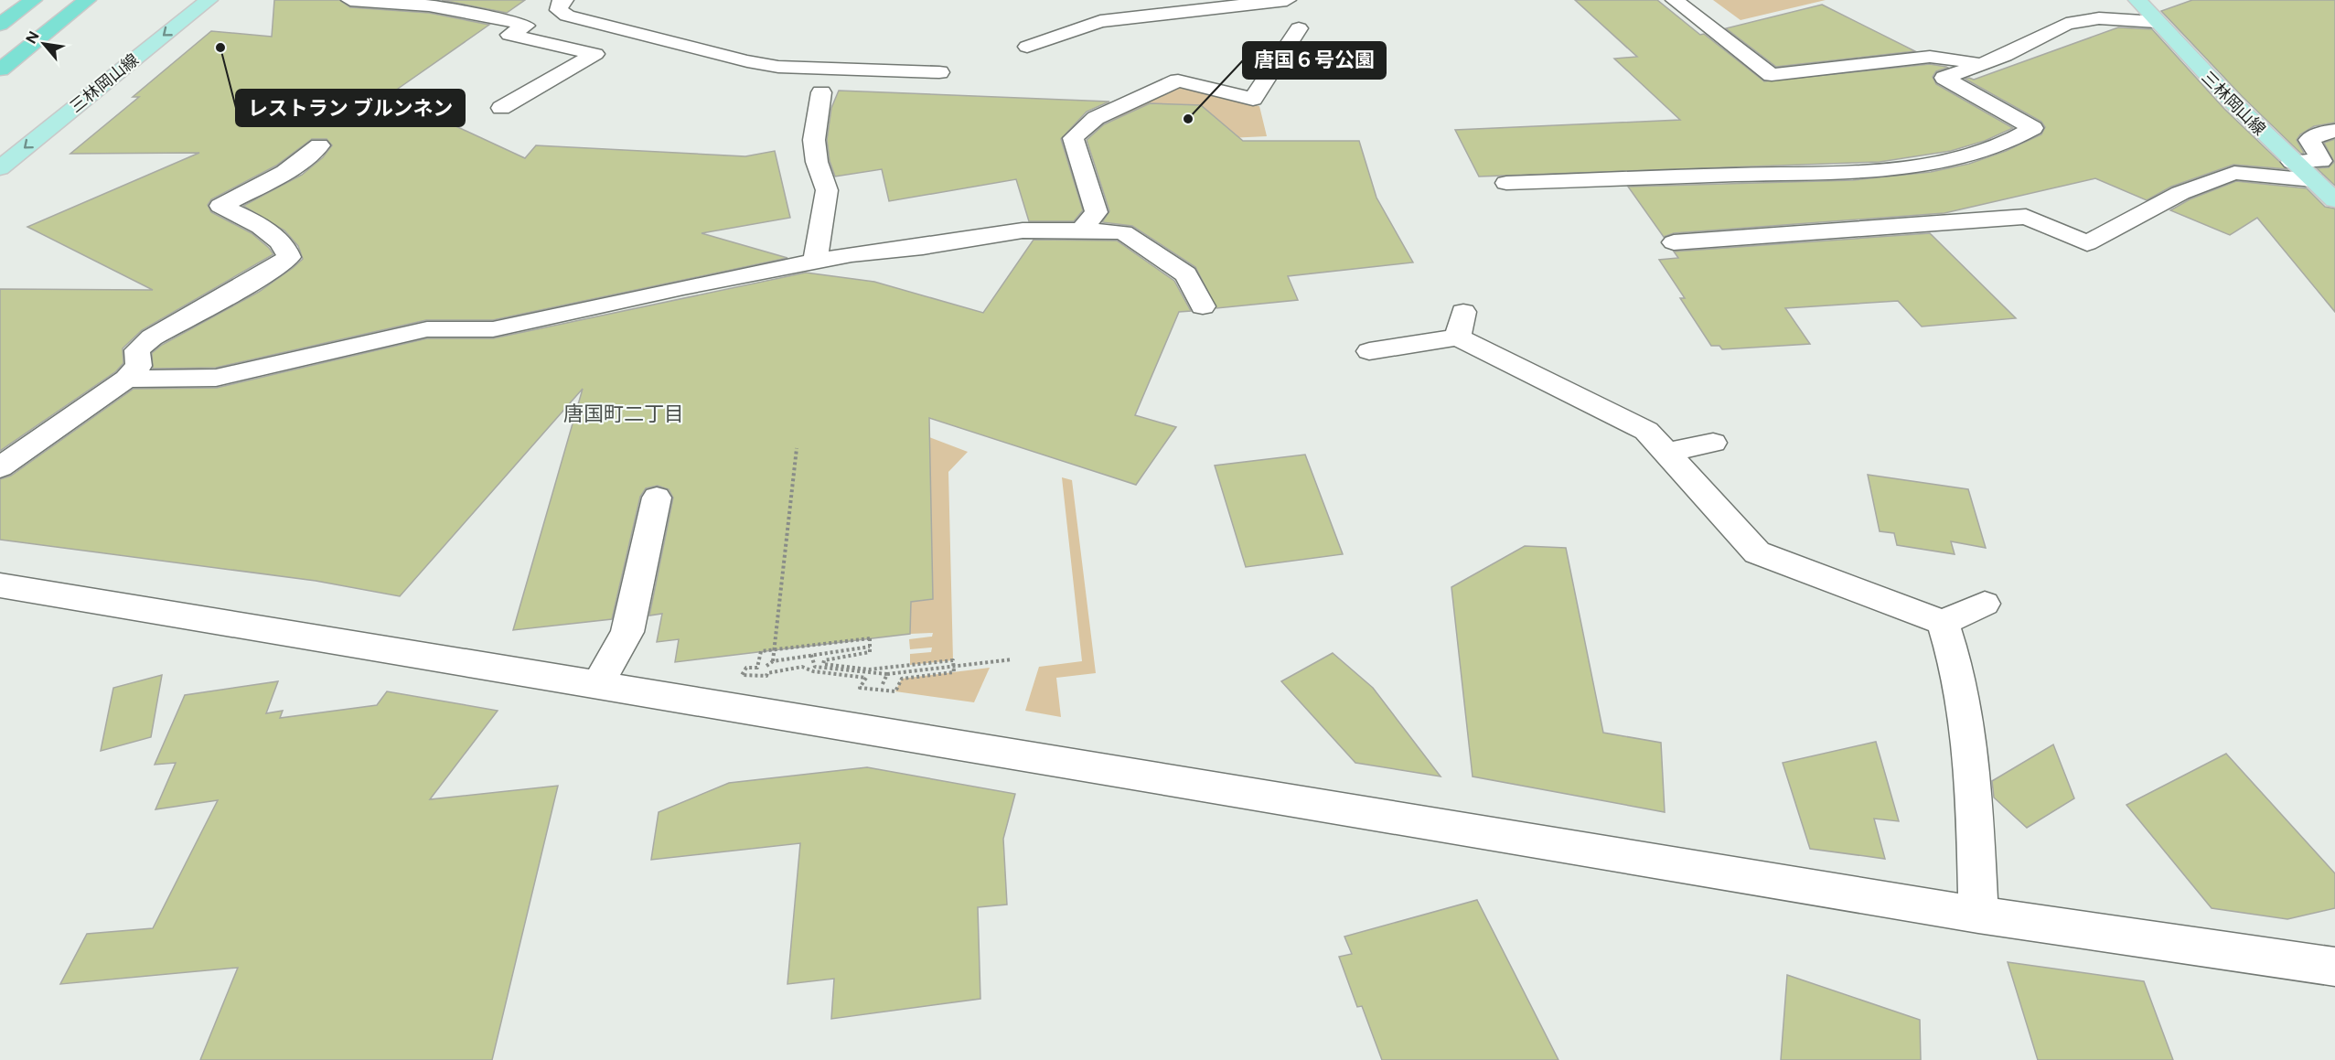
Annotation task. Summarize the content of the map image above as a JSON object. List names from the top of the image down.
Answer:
{
  "streets": {
    "main road": ["三林岡山線"]
  },
  "one_way": ["三林岡山線"],
  "districts": ["唐国町二丁目"],
  "places": ["レストラン ブルンネン", "唐国６号公園"],
  "north": "top left"
}
